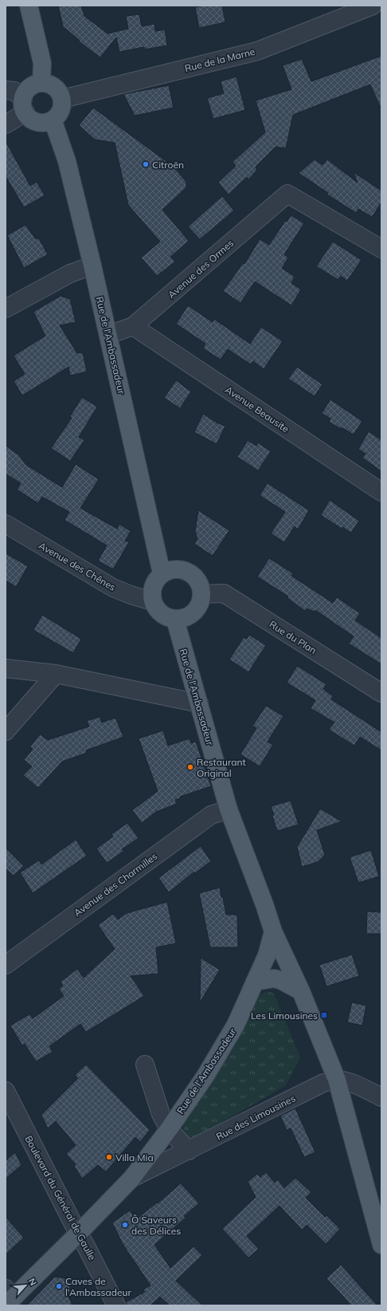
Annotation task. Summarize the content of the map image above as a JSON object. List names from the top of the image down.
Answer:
{
  "streets": {
    "main road": ["Rue de l'Ambassadeur"],
    "street": [
      "Rue de la Marne",
      "Avenue des Ormes",
      "Avenue Beausite",
      "Avenue des Chênes",
      "Rue du Plan",
      "Avenue des Charmilles",
      "Rue des Limousines",
      "Boulevard du Général de Gaulle"
    ]
  },
  "crossings": [
    ["Rue de la Marne", "Rue de l'Ambassadeur"],
    ["Avenue des Ormes", "Rue de l'Ambassadeur"],
    ["Avenue des Ormes", "Avenue Beausite"],
    ["Rue de l'Ambassadeur", "Avenue des Chênes"],
    ["Rue de l'Ambassadeur", "Rue du Plan"],
    ["Rue de l'Ambassadeur", "Avenue des Charmilles"],
    ["Rue de l'Ambassadeur", "Rue des Limousines"],
    ["Rue de l'Ambassadeur", "Boulevard du Général de Gaulle"],
    ["Avenue des Chênes", "Rue du Plan"]
  ],
  "places": {
    "other": [
      "Citroën",
      "Restaurant Original",
      "Villa Mia",
      "Ô Saveurs des Délices",
      "Caves de l’Ambassadeur"
    ],
    "transit": ["Les Limousines"]
  },
  "north": "top right"
}
